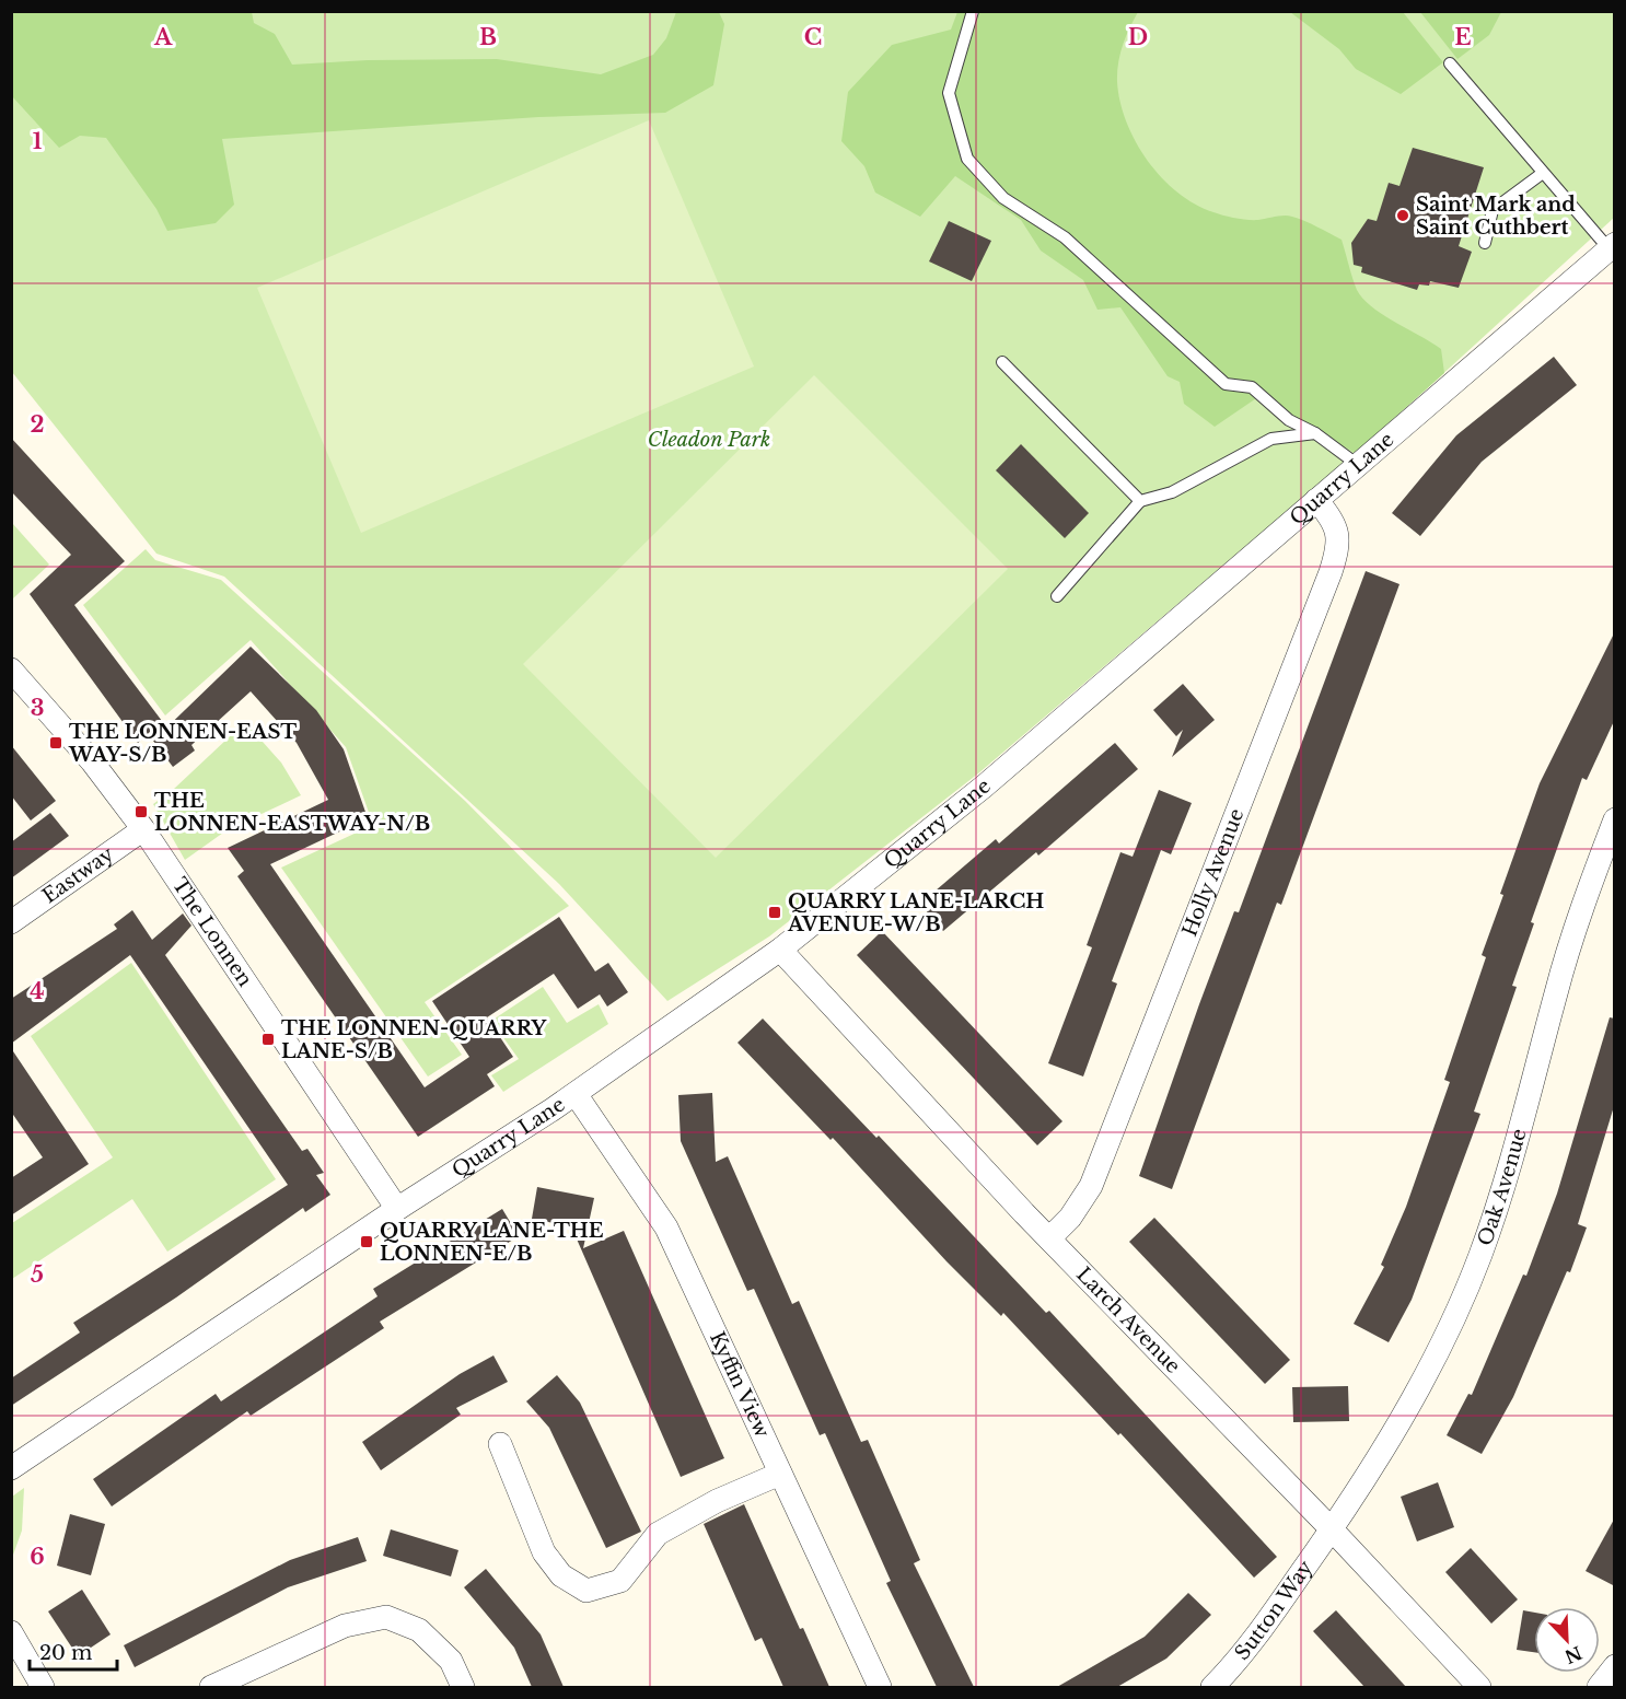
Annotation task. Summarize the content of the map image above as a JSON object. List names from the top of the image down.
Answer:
{
  "streets": {
    "street": [
      "Quarry Lane",
      "Holly Avenue",
      "Eastway",
      "The Lonnen",
      "Oak Avenue",
      "Larch Avenue",
      "Kyffin View",
      "Sutton Way"
    ]
  },
  "crossings": [
    ["Quarry Lane", "Holly Avenue"],
    ["Quarry Lane", "The Lonnen"],
    ["Quarry Lane", "Larch Avenue"],
    ["Quarry Lane", "Kyffin View"],
    ["Holly Avenue", "Larch Avenue"],
    ["Eastway", "The Lonnen"],
    ["Oak Avenue", "Larch Avenue"],
    ["Oak Avenue", "Sutton Way"],
    ["Larch Avenue", "Sutton Way"]
  ],
  "parks": ["Cleadon Park"],
  "places": {
    "other": ["Saint Mark and Saint Cuthbert"],
    "transit": [
      "THE LONNEN-EAST WAY-S/B",
      "THE LONNEN-EASTWAY-N/B",
      "QUARRY LANE-LARCH AVENUE-W/B",
      "THE LONNEN-QUARRY LANE-S/B",
      "QUARRY LANE-THE LONNEN-E/B"
    ]
  },
  "scale_bar": "20 m",
  "north": "bottom right",
  "grid": {
    "columns": [
      "A",
      "B",
      "C",
      "D",
      "E"
    ],
    "rows": [
      "1",
      "2",
      "3",
      "4",
      "5",
      "6"
    ]
  }
}
